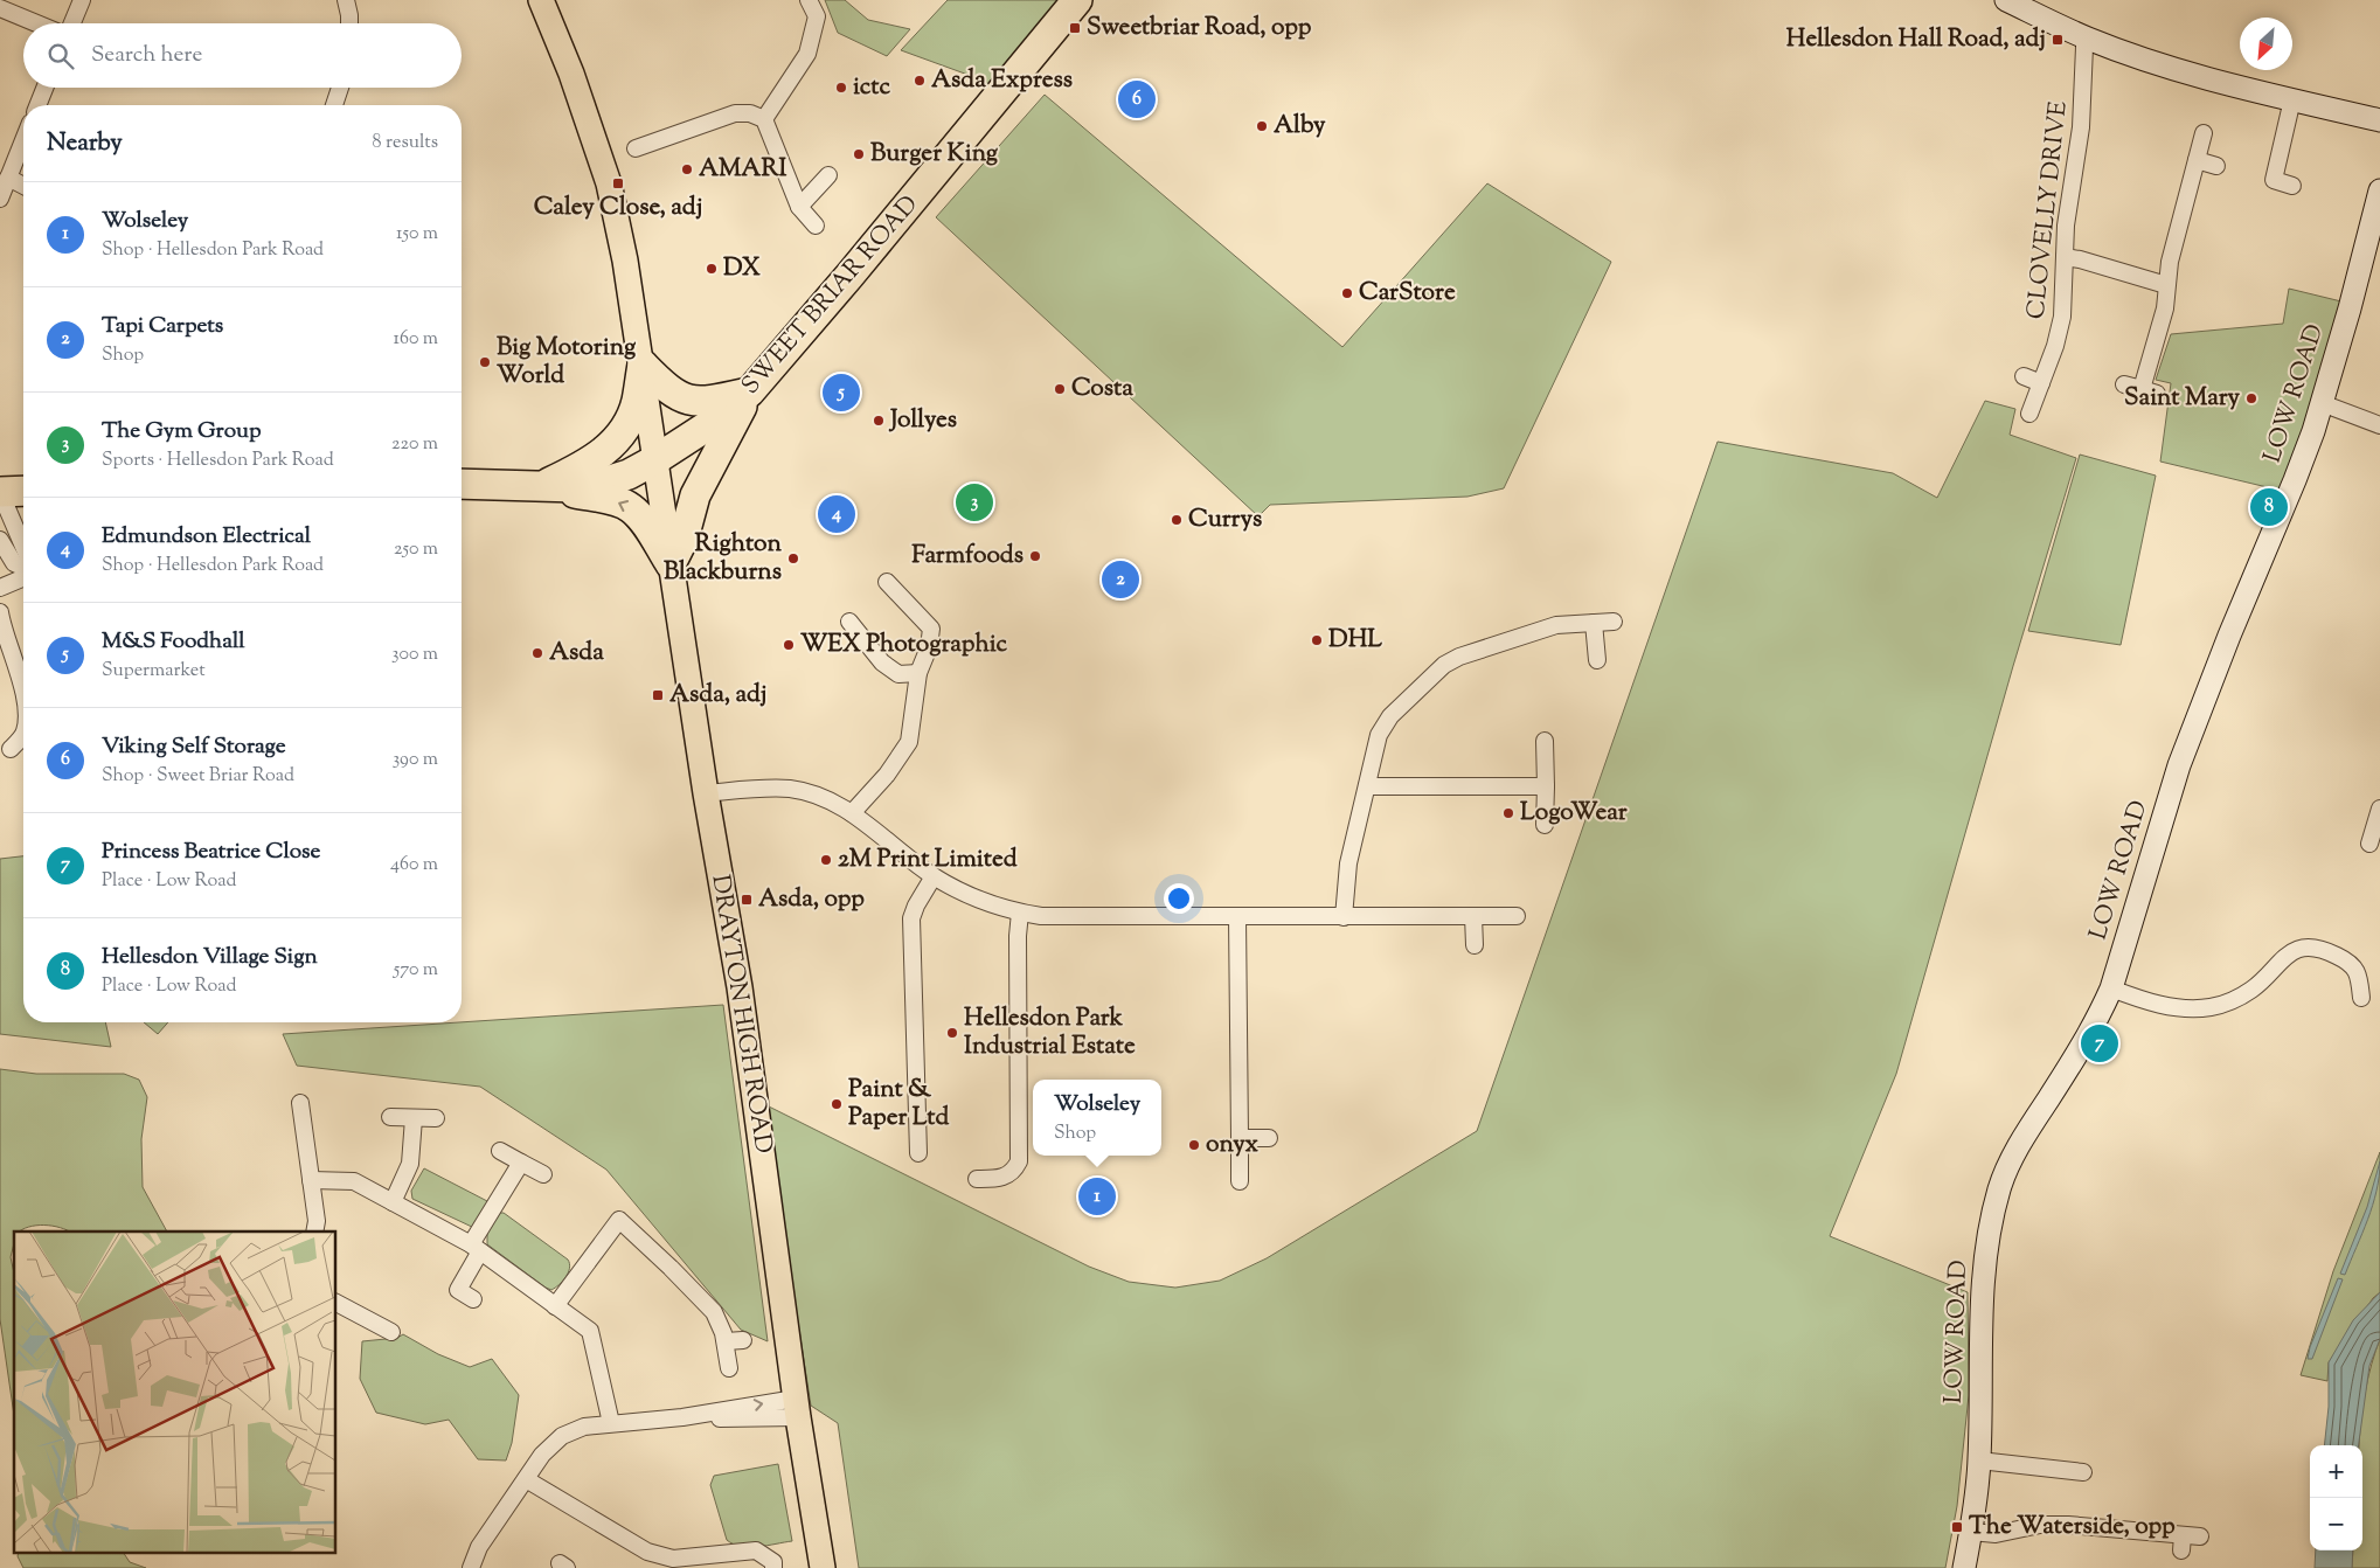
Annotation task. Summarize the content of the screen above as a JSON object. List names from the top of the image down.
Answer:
{
  "streets": {
    "highway": ["SWEET BRIAR ROAD"],
    "main road": ["DRAYTON HIGH ROAD"],
    "street": ["CLOVELLY DRIVE", "LOW ROAD"]
  },
  "crossings": [
    ["SWEET BRIAR ROAD", "DRAYTON HIGH ROAD"]
  ],
  "places": {
    "transit": [
      "Sweetbriar Road, opp",
      "Hellesdon Hall Road, adj",
      "Caley Close, adj",
      "Asda, adj",
      "Asda, opp",
      "The Waterside, opp"
    ],
    "other": [
      "Asda Express",
      "ictc",
      "Alby",
      "Burger King",
      "AMARI",
      "DX",
      "CarStore",
      "Big Motoring World",
      "Costa",
      "Saint Mary",
      "Jollyes",
      "Currys",
      "Farmfoods",
      "Righton Blackburns",
      "DHL",
      "WEX Photographic",
      "Asda",
      "LogoWear",
      "2M Print Limited",
      "Hellesdon Park Industrial Estate",
      "Paint & Paper Ltd",
      "onyx"
    ]
  },
  "north": "bottom left",
  "page": {
    "search": "Search here",
    "pins": [
      "6",
      "5",
      "3",
      "8",
      "4",
      "2",
      "7",
      "1"
    ],
    "heading": ["Nearby", "8 results"],
    "list": [
      {
        "mark": "1",
        "name": "Wolseley",
        "note": "Shop · Hellesdon Park Road",
        "value": "150 m"
      },
      {
        "mark": "2",
        "name": "Tapi Carpets",
        "note": "Shop",
        "value": "160 m"
      },
      {
        "mark": "3",
        "name": "The Gym Group",
        "note": "Sports · Hellesdon Park Road",
        "value": "220 m"
      },
      {
        "mark": "4",
        "name": "Edmundson Electrical",
        "note": "Shop · Hellesdon Park Road",
        "value": "250 m"
      },
      {
        "mark": "5",
        "name": "M&S Foodhall",
        "note": "Supermarket",
        "value": "300 m"
      },
      {
        "mark": "6",
        "name": "Viking Self Storage",
        "note": "Shop · Sweet Briar Road",
        "value": "390 m"
      },
      {
        "mark": "7",
        "name": "Princess Beatrice Close",
        "note": "Place · Low Road",
        "value": "460 m"
      },
      {
        "mark": "8",
        "name": "Hellesdon Village Sign",
        "note": "Place · Low Road",
        "value": "570 m"
      }
    ],
    "popup": ["Wolseley", "Shop"],
    "map_buttons": ["+", "−"]
  }
}
